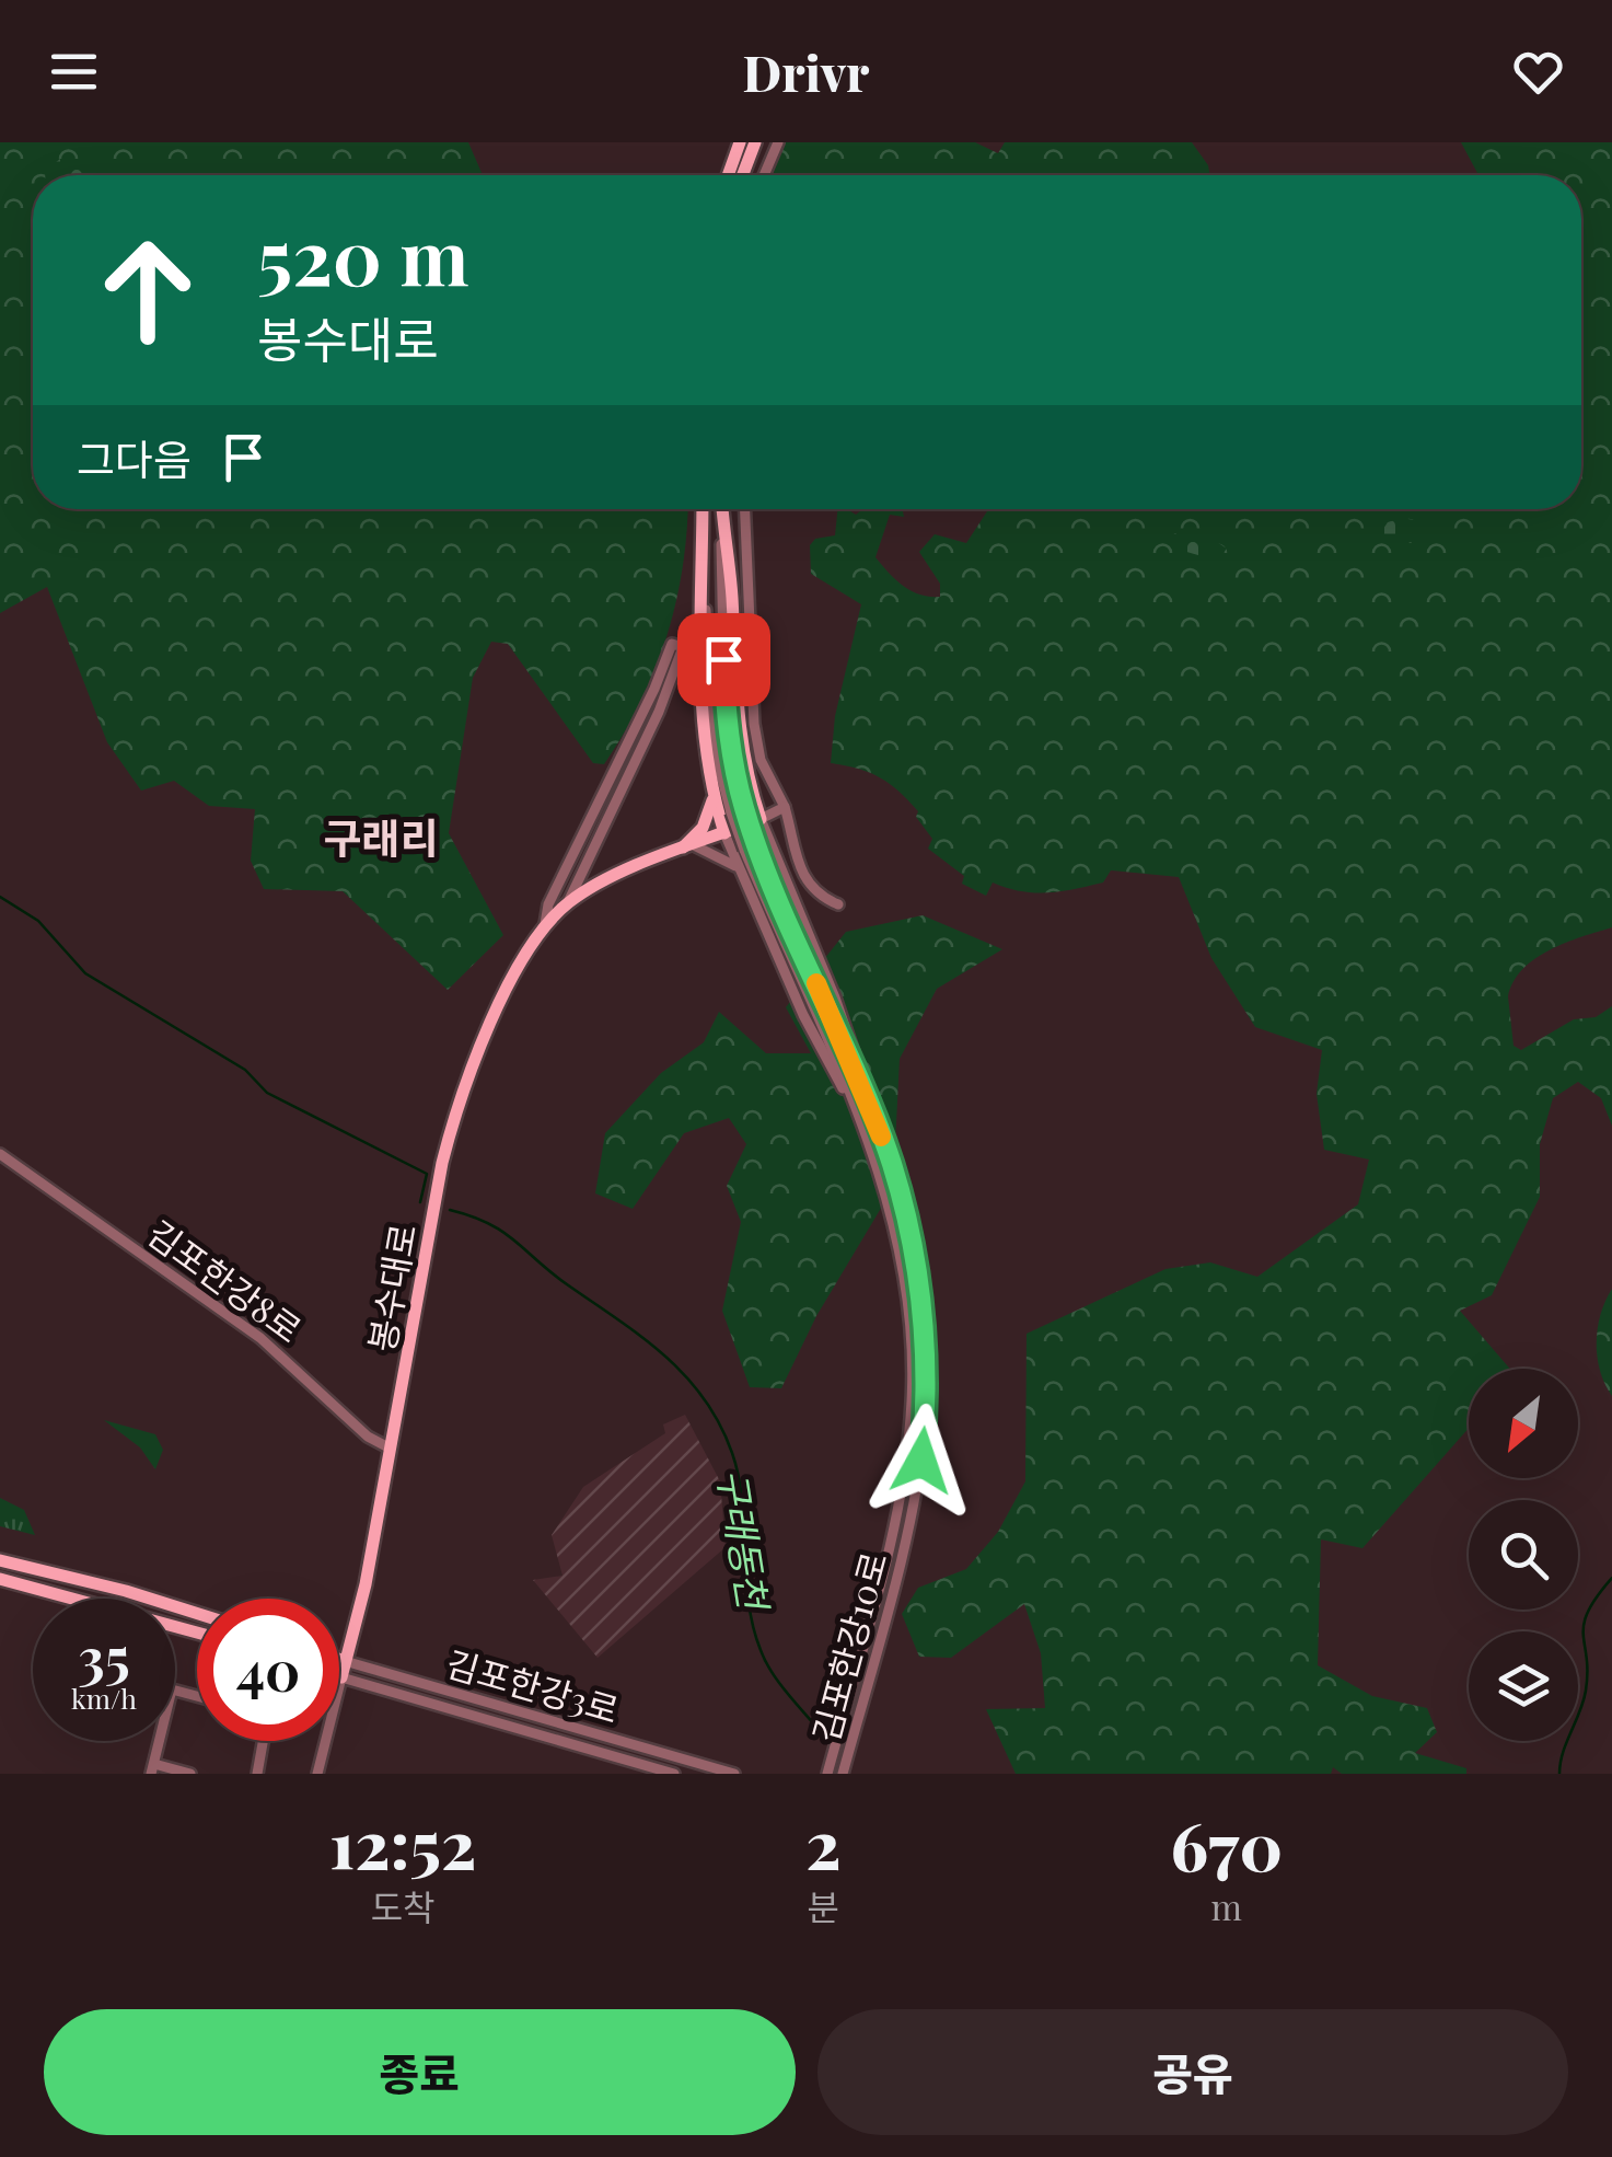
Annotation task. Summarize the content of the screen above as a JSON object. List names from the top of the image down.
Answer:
{
  "streets": {
    "main road": ["봉수대로", "김포한강3로"],
    "street": ["김포한강8로", "김포한강10로"]
  },
  "crossings": [
    ["김포한강8로", "봉수대로"],
    ["봉수대로", "김포한강3로"]
  ],
  "districts": ["구래리"],
  "water": ["구래동천"],
  "north": "bottom left",
  "page": {
    "header": "Drivr",
    "turn": ["520 m", "봉수대로"],
    "then": "그다음",
    "speed": "35 km/h",
    "limit": "40",
    "eta": [
      "12:52",
      "도착",
      "2",
      "분",
      "670",
      "m"
    ],
    "buttons": ["종료", "공유"]
  }
}
